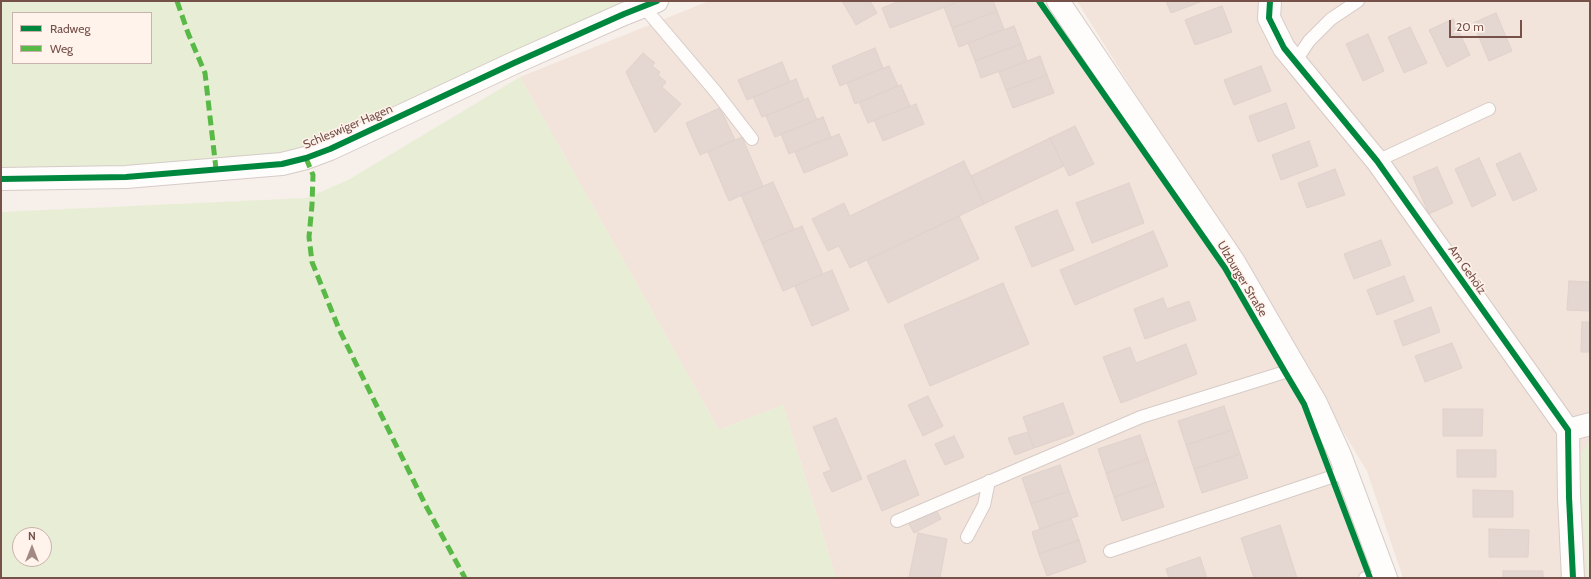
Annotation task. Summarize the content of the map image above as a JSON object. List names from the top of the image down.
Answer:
{
  "streets": {
    "street": ["Schleswiger Hagen", "Am Gehölz", "Ulzburger Straße"]
  },
  "legend": ["Radweg", "Weg"],
  "scale_bar": "20 m",
  "north": "top"
}
